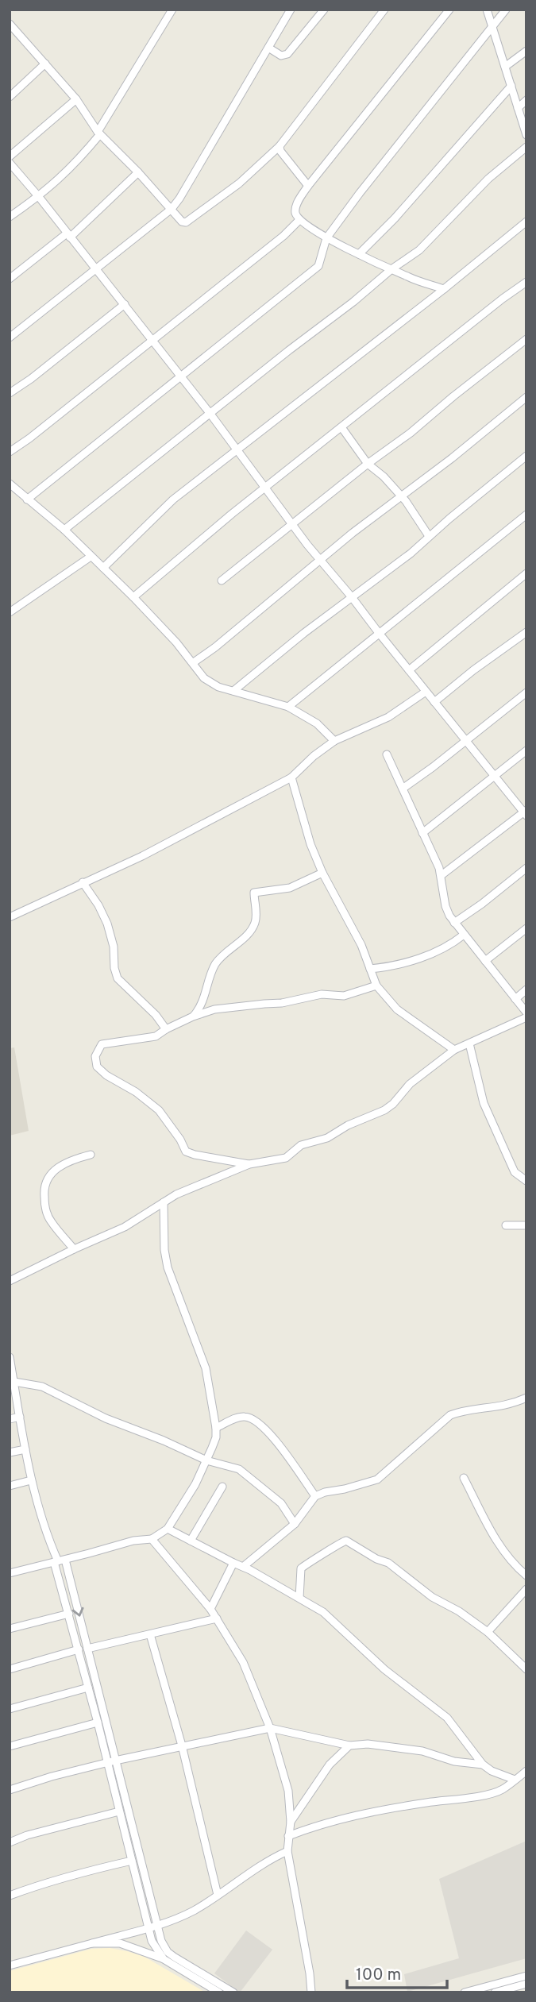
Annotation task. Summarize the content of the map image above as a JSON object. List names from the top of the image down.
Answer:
{
  "scale_bar": "100 m"
}
